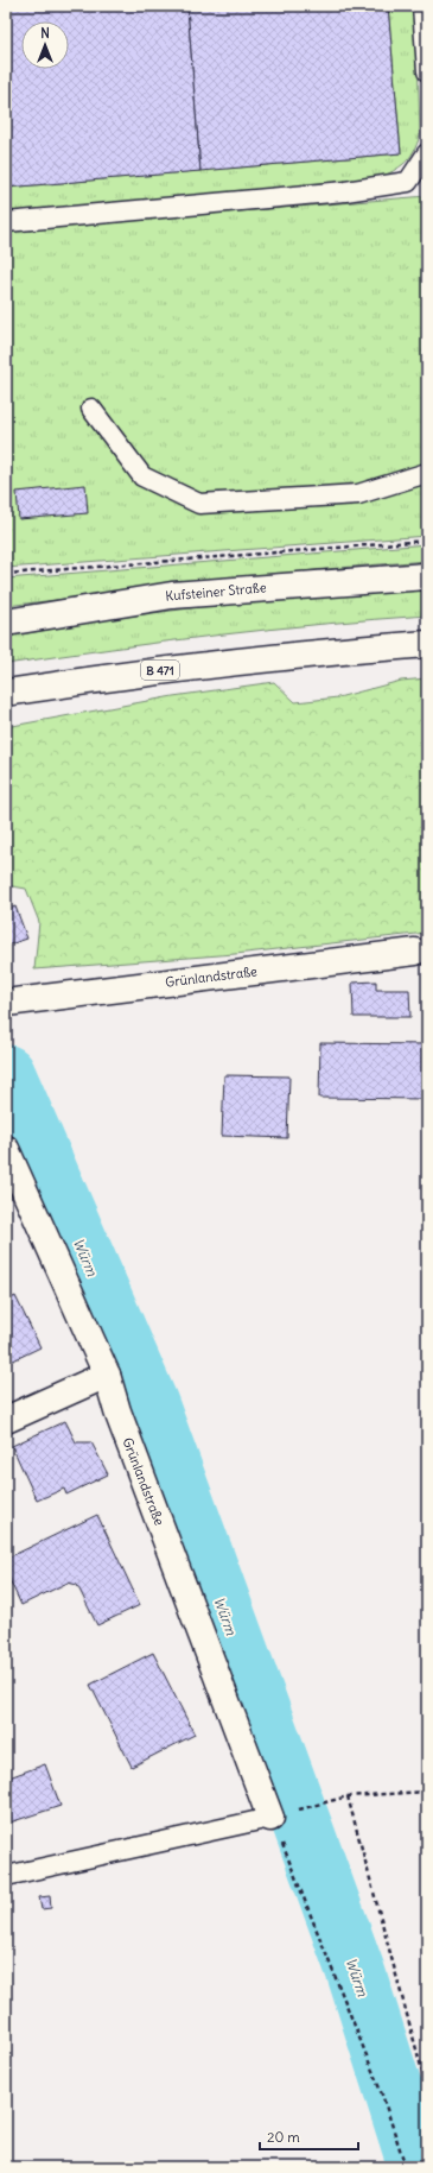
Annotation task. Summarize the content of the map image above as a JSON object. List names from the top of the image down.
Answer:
{
  "streets": {
    "main road": ["Kufsteiner Straße", "B 471", "Grünlandstraße"]
  },
  "water": ["Würm"],
  "scale_bar": "20 m",
  "north": "top"
}
